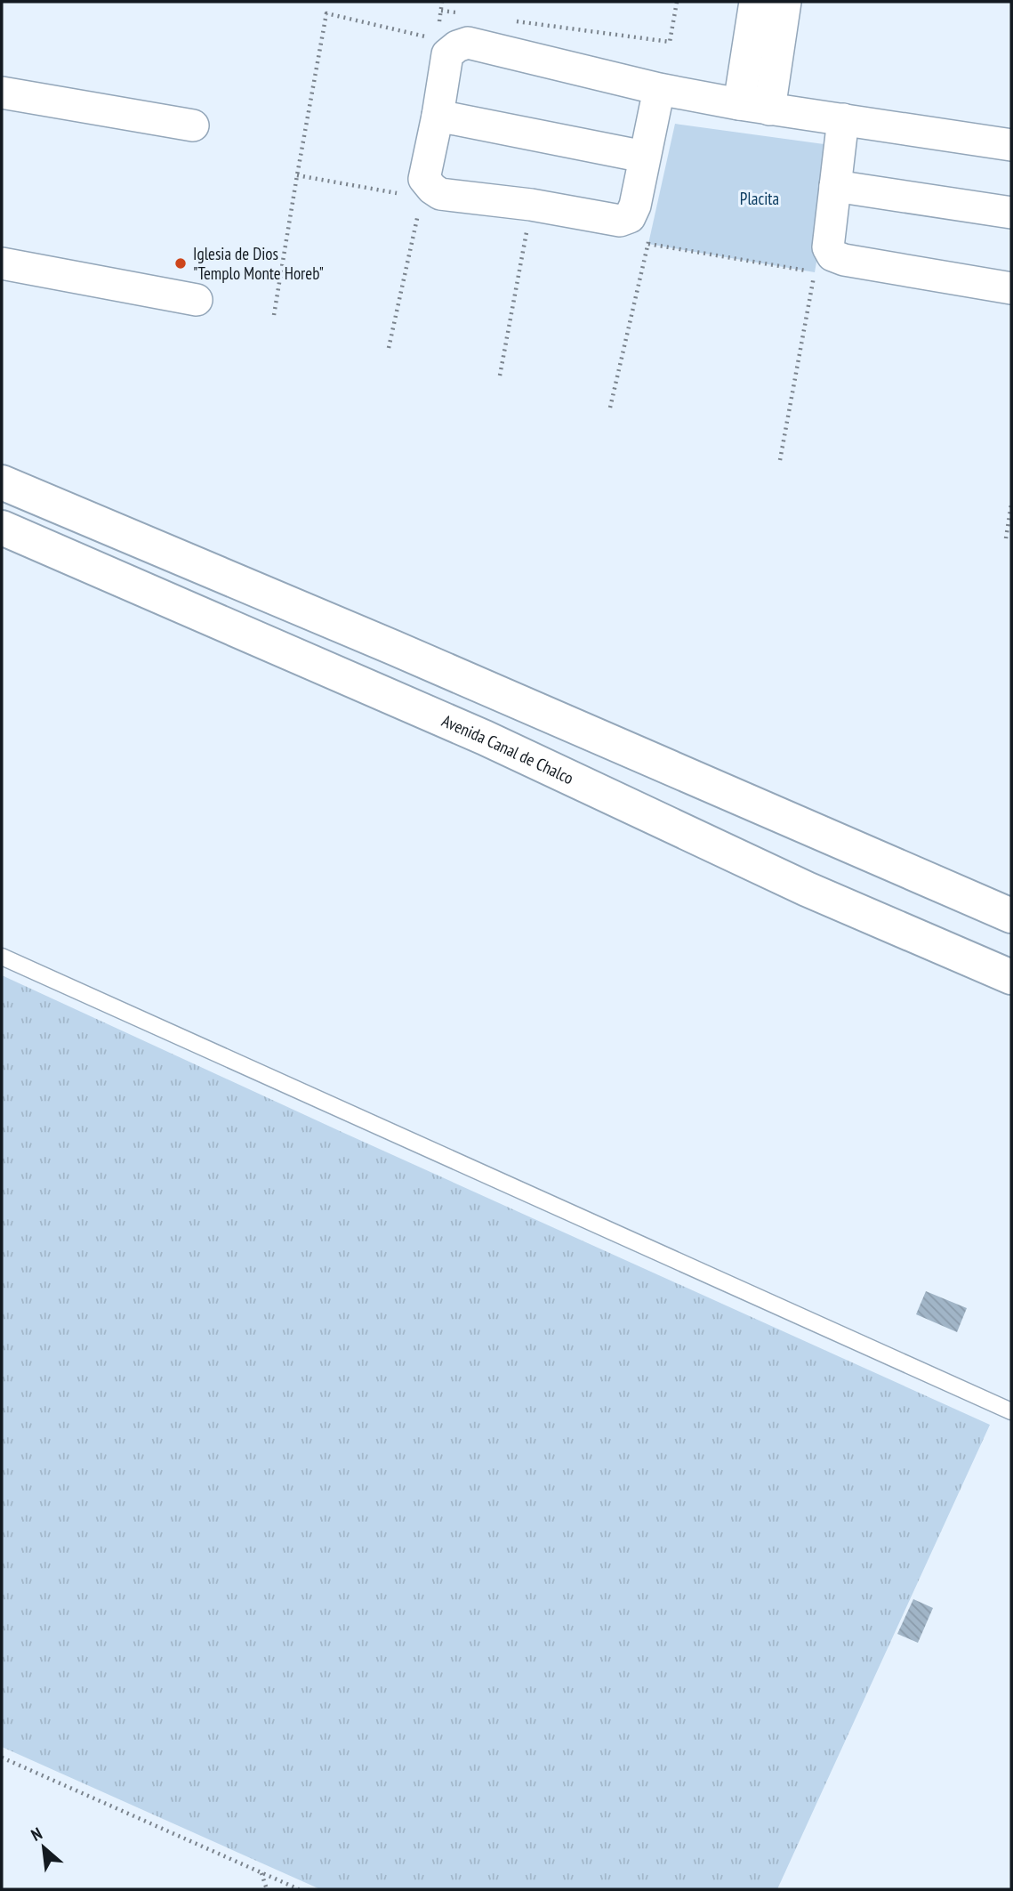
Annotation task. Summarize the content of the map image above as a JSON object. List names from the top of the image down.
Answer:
{
  "streets": {
    "main road": ["Avenida Canal de Chalco"]
  },
  "parks": ["Placita"],
  "places": ["Iglesia de Dios \"Templo Monte Horeb\""],
  "north": "top left"
}
